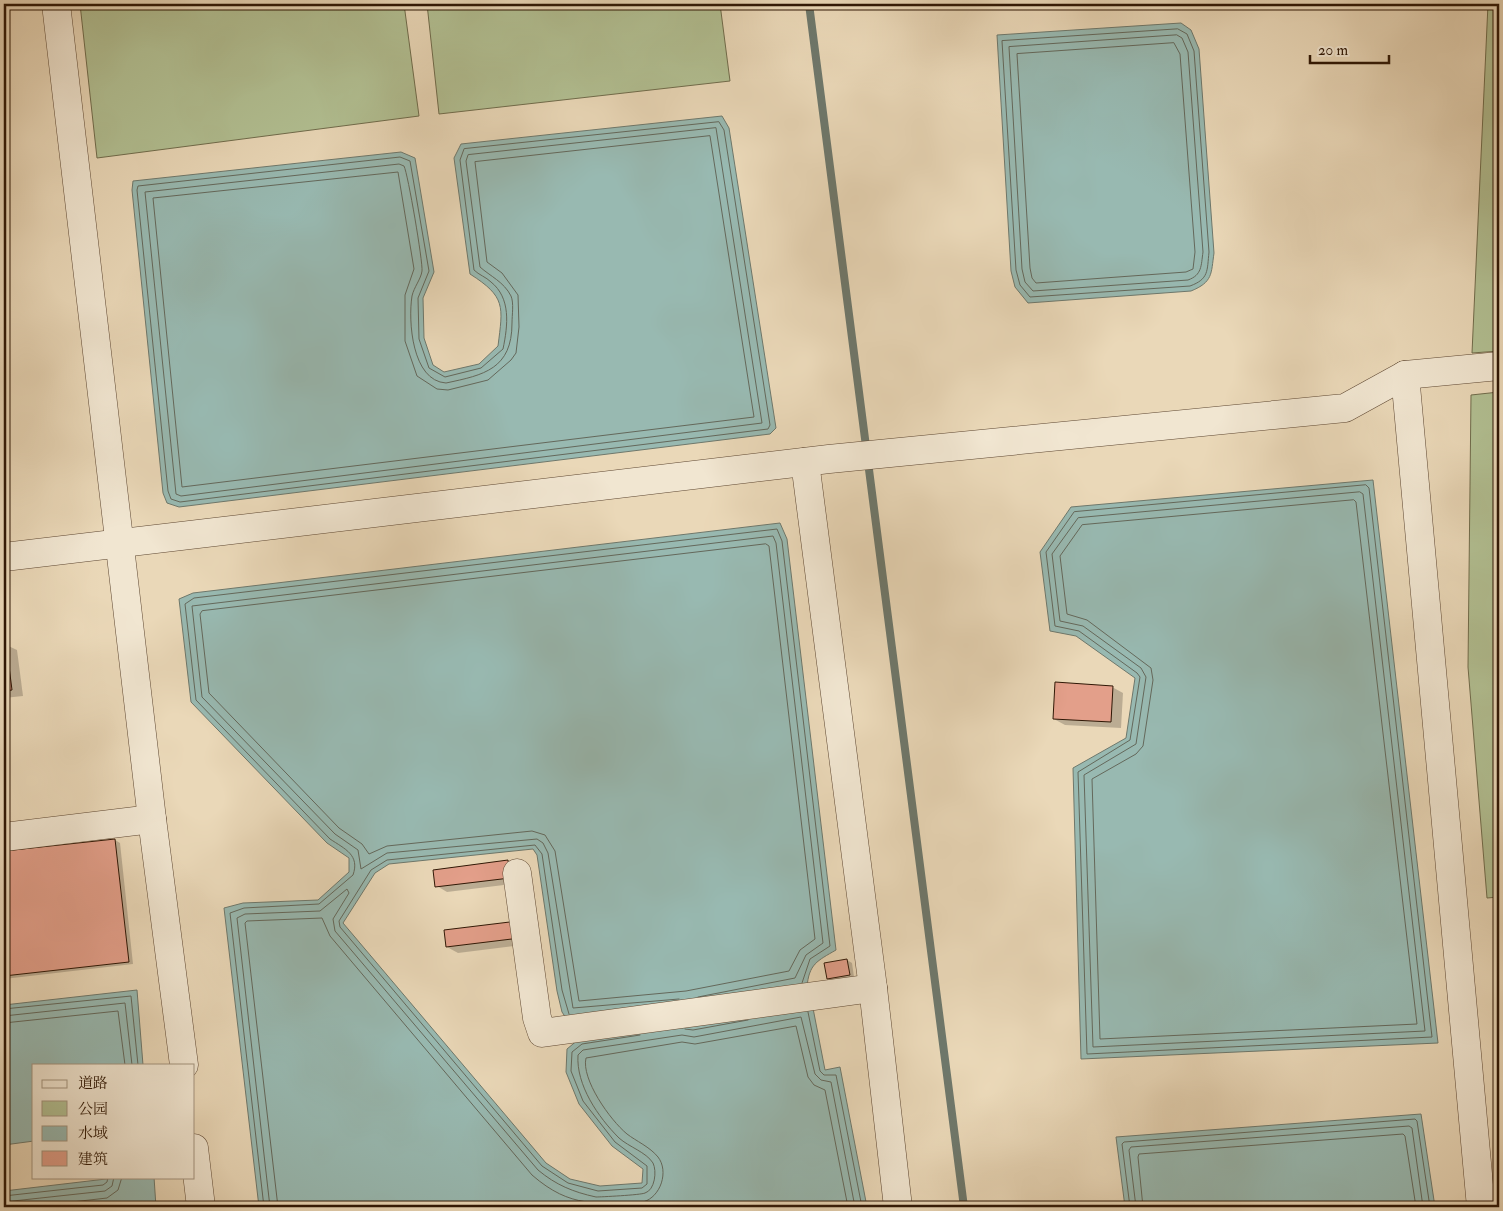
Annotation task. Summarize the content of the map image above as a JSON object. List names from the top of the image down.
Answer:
{
  "legend": [
    "道路",
    "公园",
    "水域",
    "建筑"
  ],
  "scale_bar": "20 m"
}
